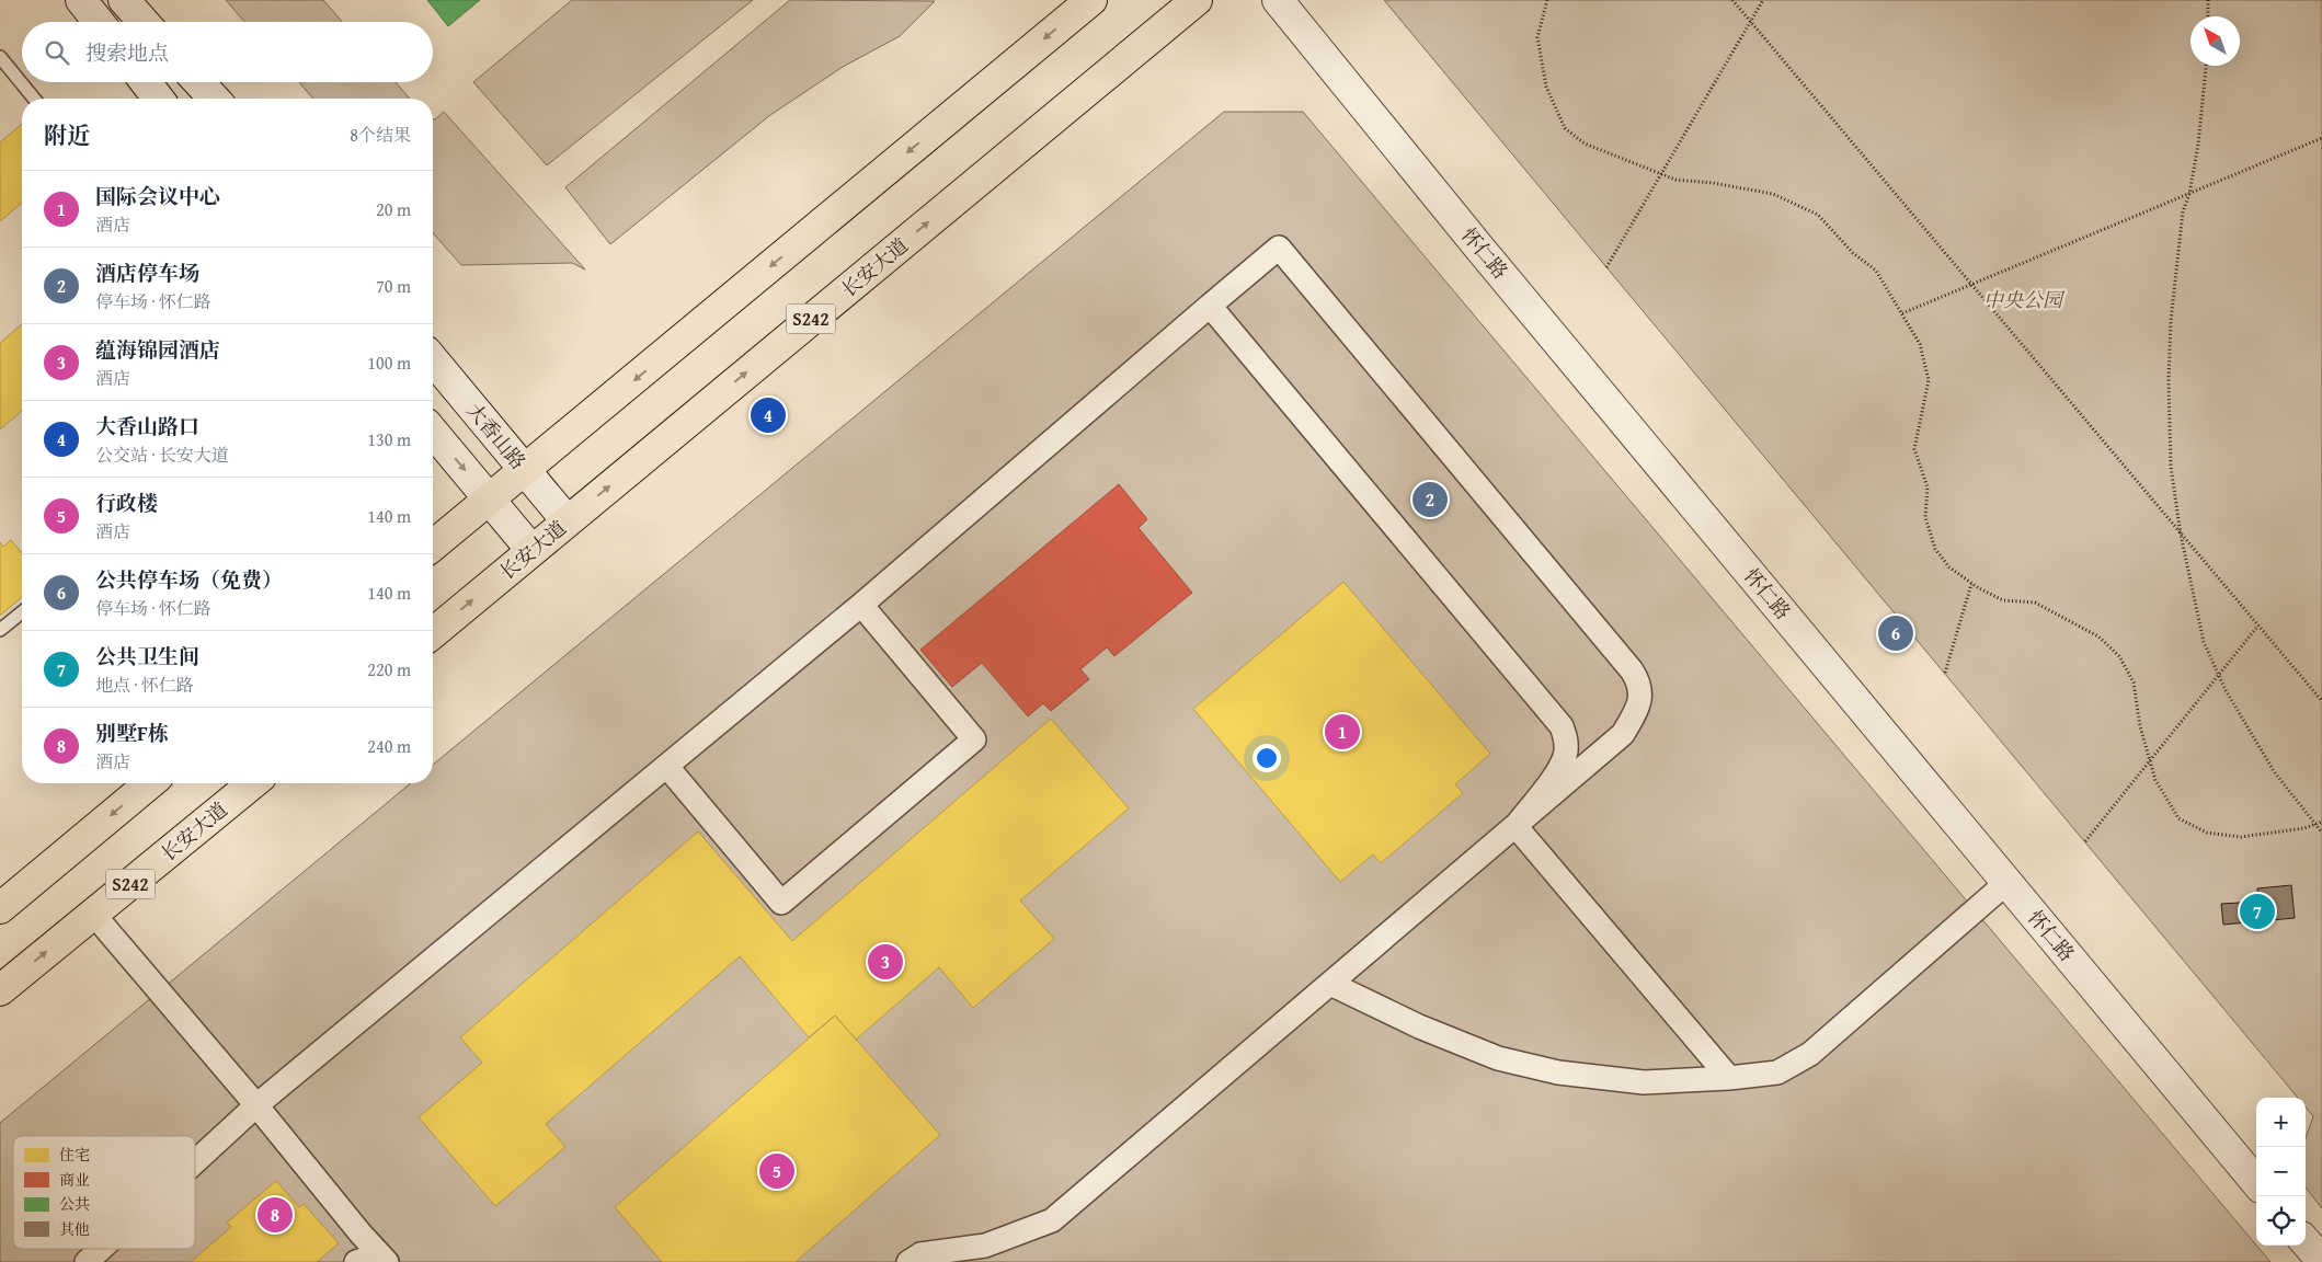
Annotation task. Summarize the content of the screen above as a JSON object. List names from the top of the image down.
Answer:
{
  "streets": {
    "main road": ["长安大道", "S242"],
    "street": ["怀仁路", "大香山路"]
  },
  "crossings": [
    ["长安大道", "大香山路"]
  ],
  "parks": ["中央公园"],
  "legend": [
    "住宅",
    "商业",
    "公共",
    "其他"
  ],
  "north": "top left",
  "page": {
    "search": "搜索地点",
    "heading": ["附近", "8个结果"],
    "list": [
      {
        "mark": "1",
        "name": "国际会议中心",
        "note": "酒店",
        "value": "20 m"
      },
      {
        "mark": "2",
        "name": "酒店停车场",
        "note": "停车场 · 怀仁路",
        "value": "70 m"
      },
      {
        "mark": "3",
        "name": "蕴海锦园酒店",
        "note": "酒店",
        "value": "100 m"
      },
      {
        "mark": "4",
        "name": "大香山路口",
        "note": "公交站 · 长安大道",
        "value": "130 m"
      },
      {
        "mark": "5",
        "name": "行政楼",
        "note": "酒店",
        "value": "140 m"
      },
      {
        "mark": "6",
        "name": "公共停车场（免费）",
        "note": "停车场 · 怀仁路",
        "value": "140 m"
      },
      {
        "mark": "7",
        "name": "公共卫生间",
        "note": "地点 · 怀仁路",
        "value": "220 m"
      },
      {
        "mark": "8",
        "name": "别墅F栋",
        "note": "酒店",
        "value": "240 m"
      }
    ],
    "pins": [
      "4",
      "2",
      "6",
      "1",
      "7",
      "3",
      "5",
      "8"
    ],
    "map_buttons": ["+", "−"]
  }
}
